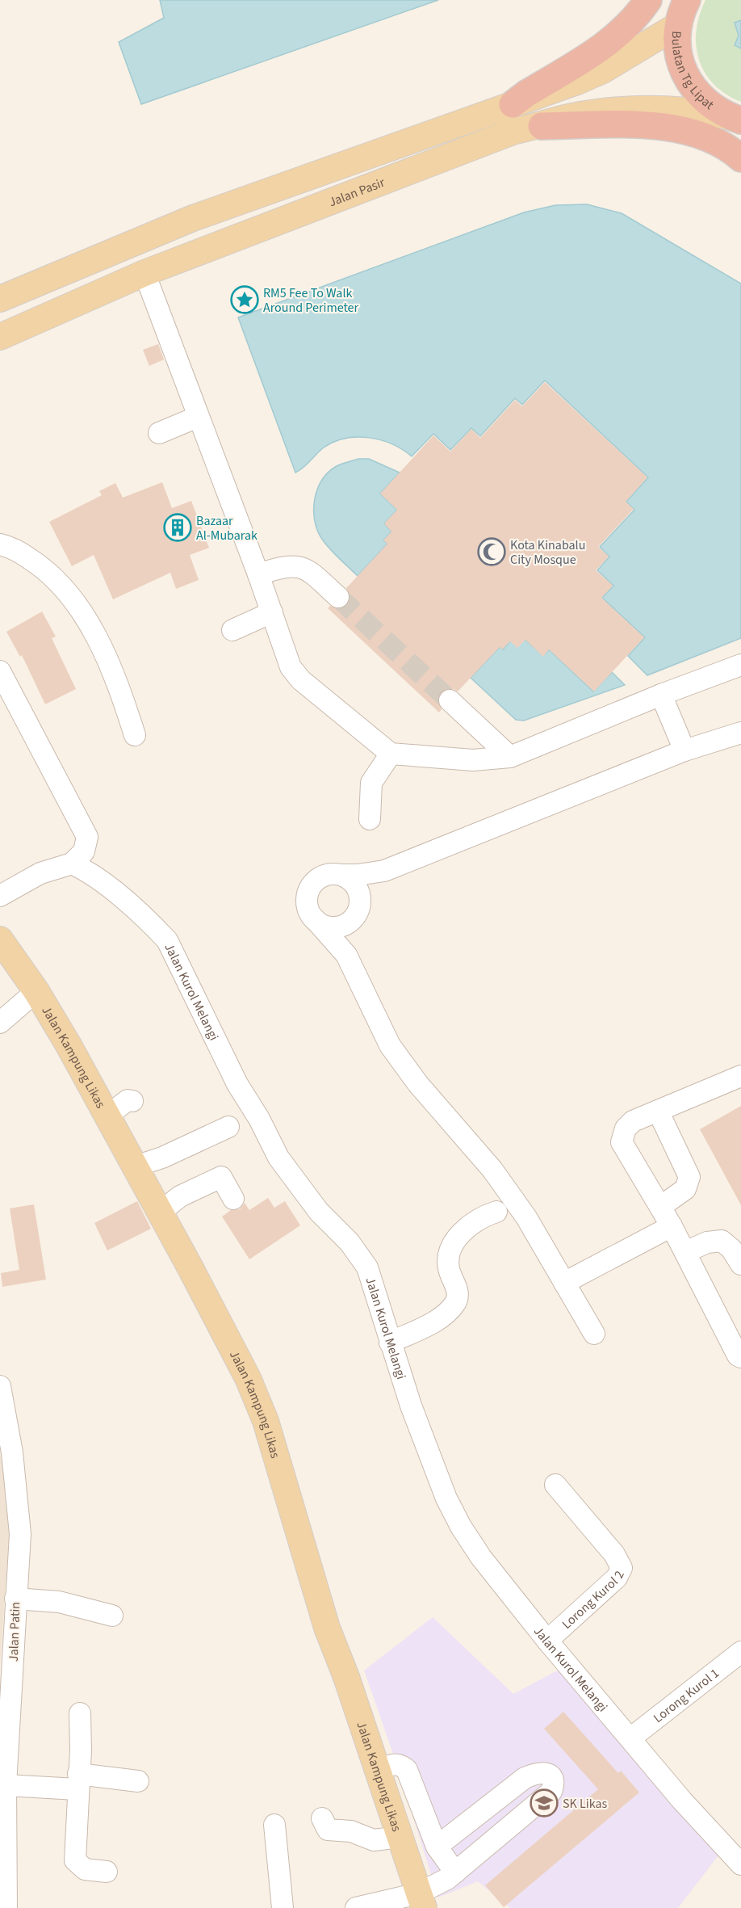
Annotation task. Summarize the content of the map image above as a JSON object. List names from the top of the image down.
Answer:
{
  "streets": {
    "highway": ["Bulatan Tg Lipat"],
    "main road": ["Jalan Pasir", "Jalan Kampung Likas"],
    "street": [
      "Jalan Kurol Melangi",
      "Lorong Kurol 2",
      "Jalan Patin",
      "Lorong Kurol 1"
    ]
  },
  "crossings": [
    ["Bulatan Tg Lipat", "Jalan Pasir"],
    ["Jalan Kurol Melangi", "Lorong Kurol 2"],
    ["Jalan Kurol Melangi", "Lorong Kurol 1"]
  ],
  "places": {
    "place": ["RM5 Fee To Walk Around Perimeter"],
    "building": ["Bazaar Al-Mubarak"],
    "mosque": ["Kota Kinabalu City Mosque"],
    "school or university": ["SK Likas"]
  }
}
